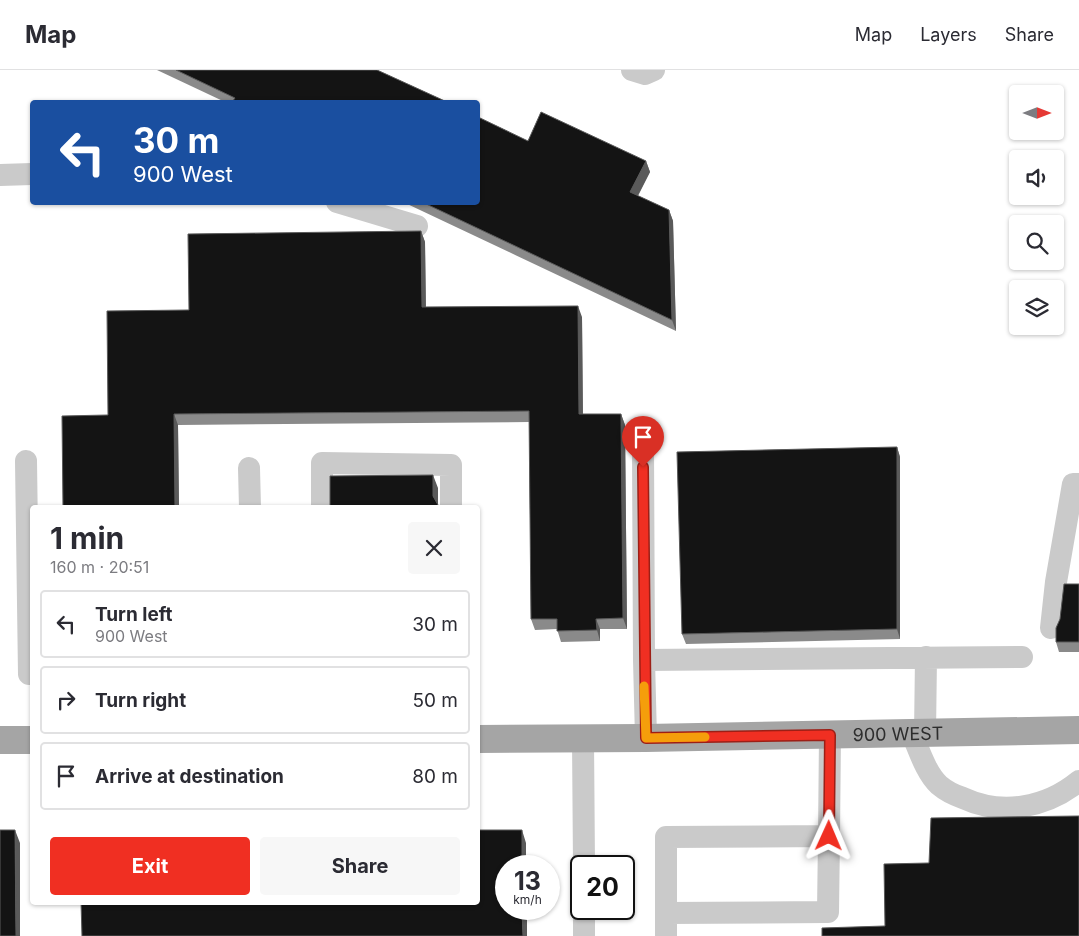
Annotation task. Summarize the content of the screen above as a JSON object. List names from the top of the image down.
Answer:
{
  "streets": {
    "main road": ["900 WEST"]
  },
  "north": "right",
  "page": {
    "header": "Map",
    "nav": ["Map", "Layers", "Share"],
    "turn": ["30 m", "900 West"],
    "heading": ["1 min", "160 m · 20:51"],
    "list": [
      {
        "name": "Turn left",
        "note": "900 West",
        "value": "30 m"
      },
      {
        "name": "Turn right",
        "value": "50 m"
      },
      {
        "name": "Arrive at destination",
        "value": "80 m"
      }
    ],
    "buttons": ["Exit", "Share"],
    "speed": "13 km/h",
    "limit": "20"
  }
}
